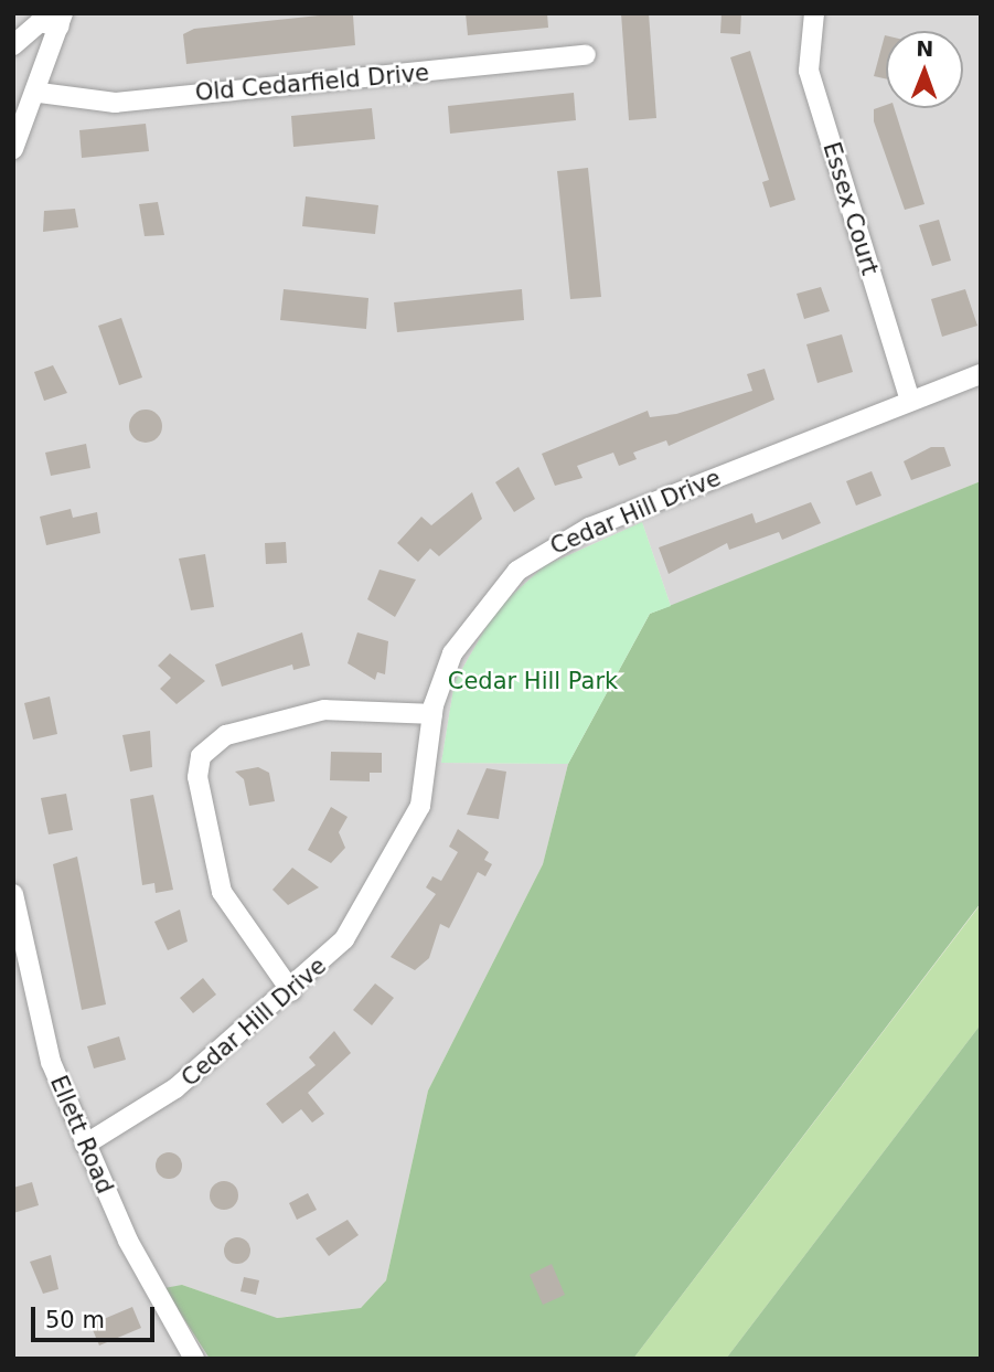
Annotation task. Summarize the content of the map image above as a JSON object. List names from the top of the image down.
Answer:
{
  "streets": {
    "street": [
      "Old Cedarfield Drive",
      "Essex Court",
      "Cedar Hill Drive",
      "Ellett Road"
    ]
  },
  "crossings": [
    ["Essex Court", "Cedar Hill Drive"],
    ["Cedar Hill Drive", "Ellett Road"]
  ],
  "parks": ["Cedar Hill Park"],
  "scale_bar": "50 m",
  "north": "top"
}
